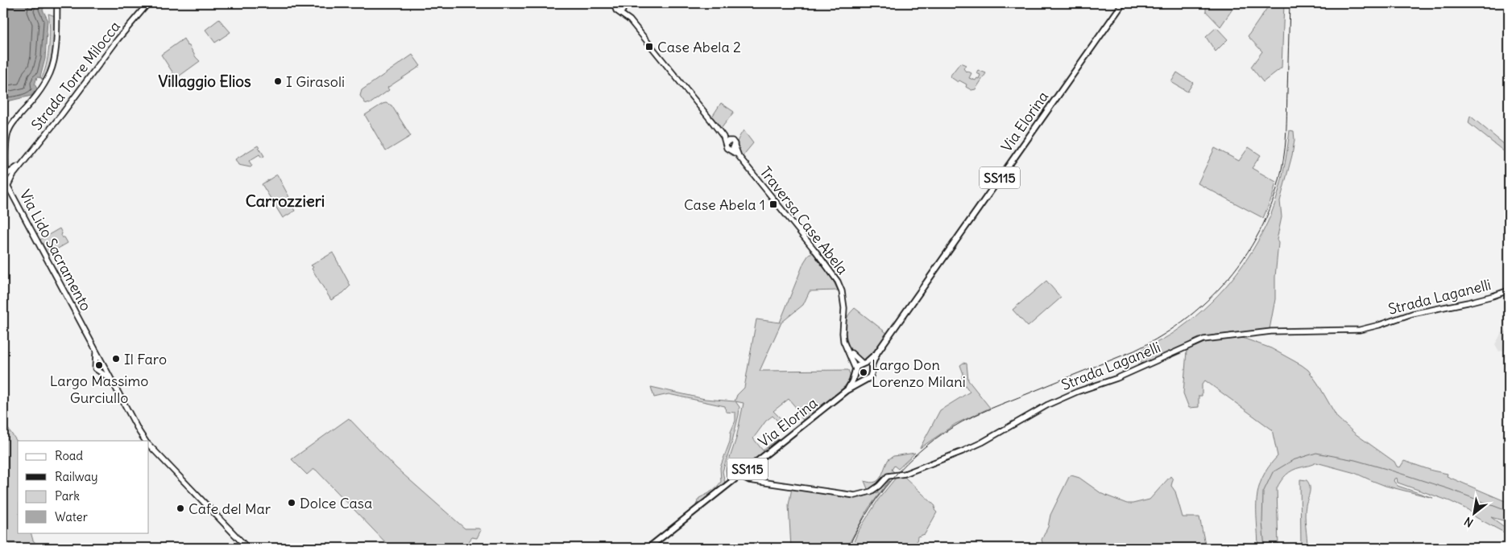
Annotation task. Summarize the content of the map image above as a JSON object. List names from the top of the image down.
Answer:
{
  "streets": {
    "main road": ["Via Elorina", "SS115"],
    "street": [
      "Strada Torre Milocca",
      "Traversa Case Abela",
      "Via Lido Sacramento",
      "Strada Laganelli"
    ]
  },
  "crossings": [
    ["Strada Torre Milocca", "Via Lido Sacramento"],
    ["Via Elorina", "Traversa Case Abela"],
    ["Via Elorina", "Strada Laganelli"]
  ],
  "districts": ["Villaggio Elios", "Carrozzieri"],
  "places": {
    "transit": ["Case Abela 2", "Case Abela 1"],
    "other": [
      "I Girasoli",
      "Il Faro",
      "Largo Massimo Gurciullo",
      "Largo Don Lorenzo Milani",
      "Dolce Casa",
      "Cafe del Mar"
    ]
  },
  "legend": [
    "Road",
    "Railway",
    "Park",
    "Water"
  ],
  "north": "bottom left"
}
